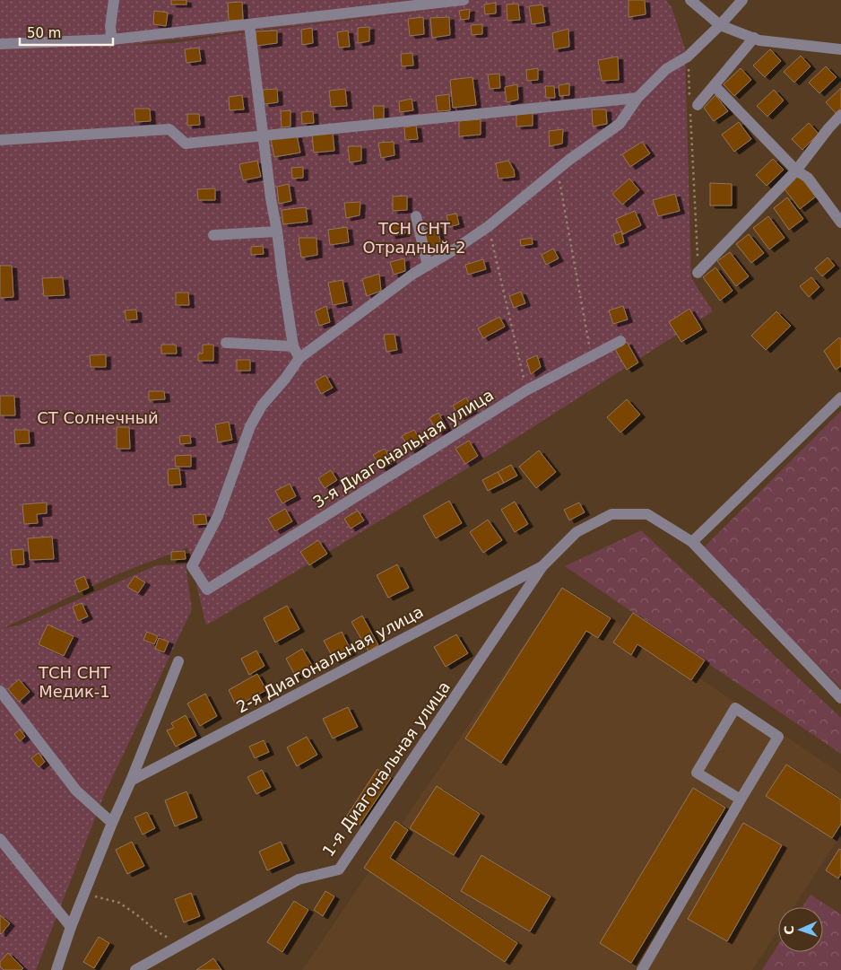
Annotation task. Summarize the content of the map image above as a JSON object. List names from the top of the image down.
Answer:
{
  "streets": {
    "street": ["3-я Диагональная улица", "2-я Диагональная улица", "1-я Диагональная улица"]
  },
  "crossings": [
    ["2-я Диагональная улица", "1-я Диагональная улица"]
  ],
  "parks": ["ТСН СНТ Отрадный-2", "СТ Солнечный", "ТСН СНТ Медик-1"],
  "scale_bar": "50 m",
  "north": "left"
}
